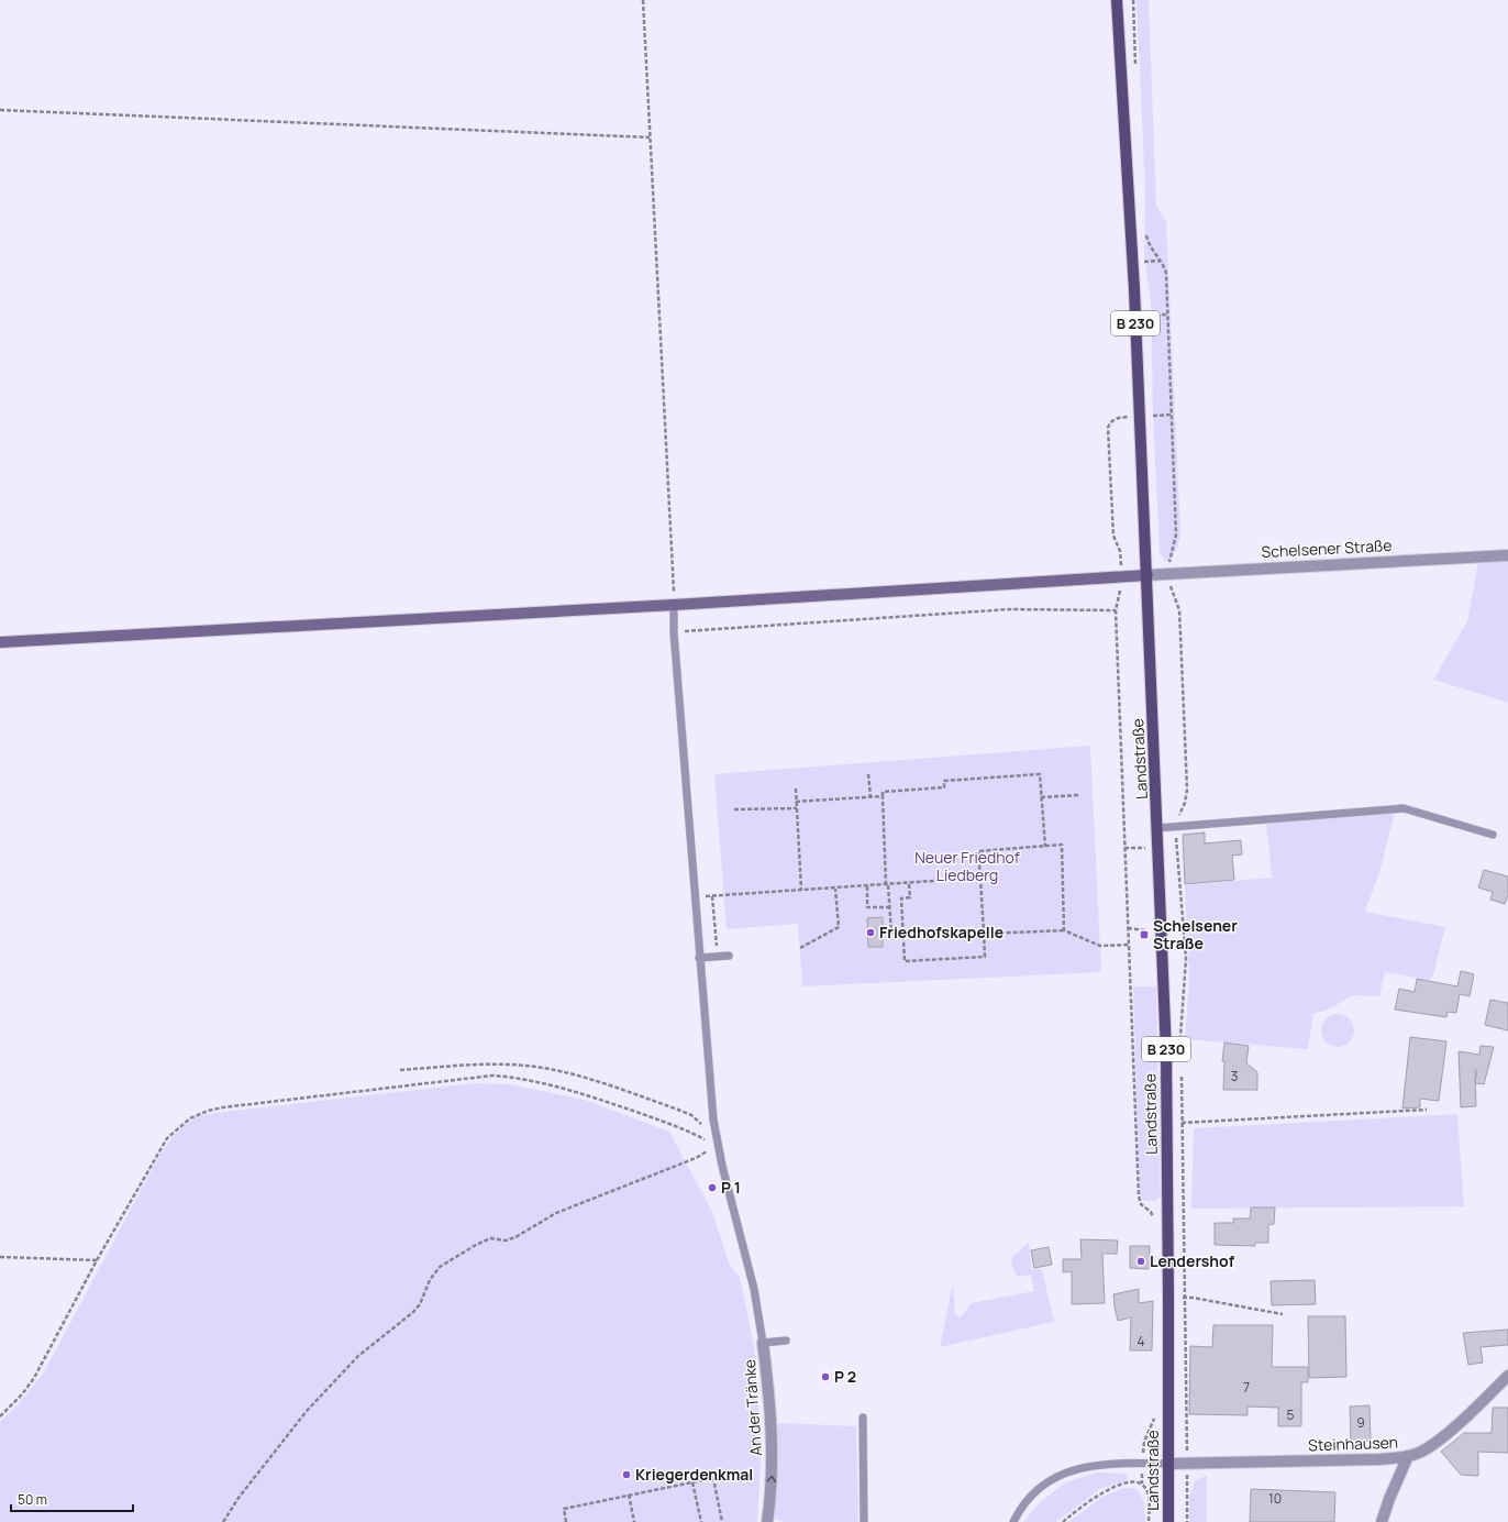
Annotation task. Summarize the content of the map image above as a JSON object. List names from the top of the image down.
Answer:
{
  "streets": {
    "main road": ["B 230", "Landstraße"],
    "street": ["Schelsener Straße", "An der Tränke", "Steinhausen"]
  },
  "crossings": [
    ["B 230", "Schelsener Straße"],
    ["B 230", "Landstraße"],
    ["Schelsener Straße", "Landstraße"],
    ["Landstraße", "Steinhausen"]
  ],
  "one_way": ["An der Tränke"],
  "parks": ["Neuer Friedhof Liedberg"],
  "places": {
    "other": [
      "Friedhofskapelle",
      "P 1",
      "Lendershof",
      "P 2",
      "Kriegerdenkmal"
    ],
    "transit": ["Schelsener Straße"]
  },
  "house_numbers": [
    "3",
    "4",
    "7",
    "5",
    "9",
    "10"
  ],
  "scale_bar": "50 m"
}
